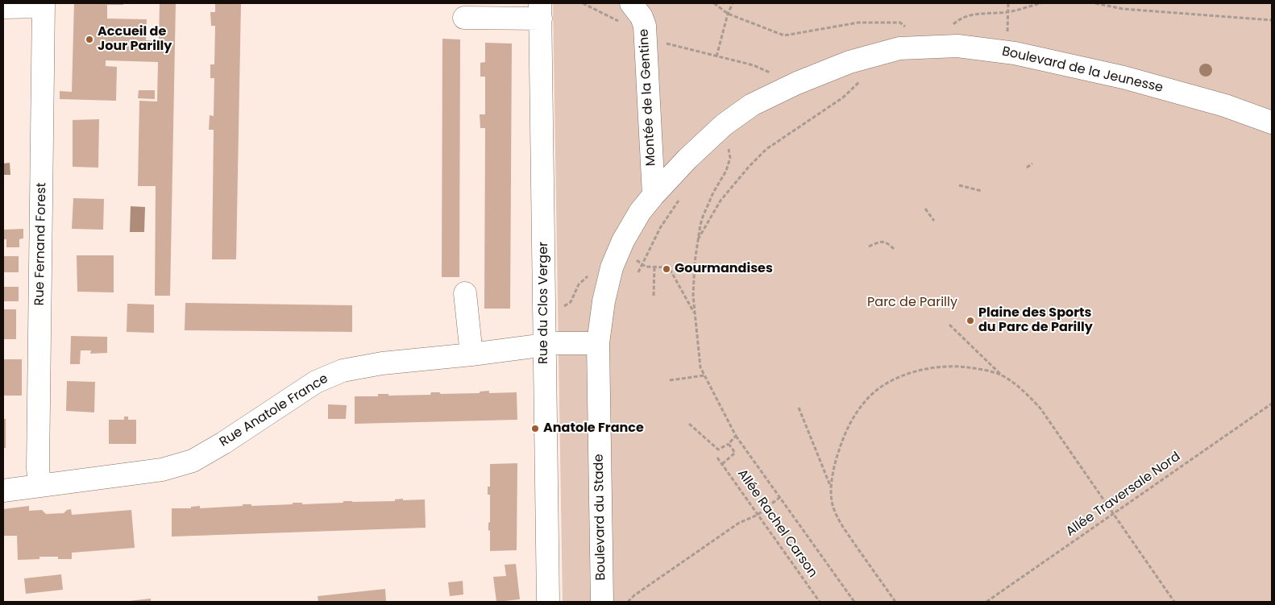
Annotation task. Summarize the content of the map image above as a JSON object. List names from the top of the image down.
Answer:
{
  "streets": {
    "street": [
      "Boulevard de la Jeunesse",
      "Montée de la Gentine",
      "Rue Fernand Forest",
      "Rue du Clos Verger",
      "Rue Anatole France",
      "Boulevard du Stade"
    ],
    "path": ["Allée Traversale Nord", "Allée Rachel Carson"]
  },
  "crossings": [
    ["Boulevard de la Jeunesse", "Boulevard du Stade"],
    ["Montée de la Gentine", "Boulevard du Stade"],
    ["Rue Fernand Forest", "Rue Anatole France"],
    ["Rue du Clos Verger", "Rue Anatole France"],
    ["Rue Anatole France", "Boulevard du Stade"]
  ],
  "parks": ["Parc de Parilly"],
  "places": [
    "Accueil de Jour Parilly",
    "Gourmandises",
    "Plaine des Sports du Parc de Parilly",
    "Anatole France"
  ]
}
